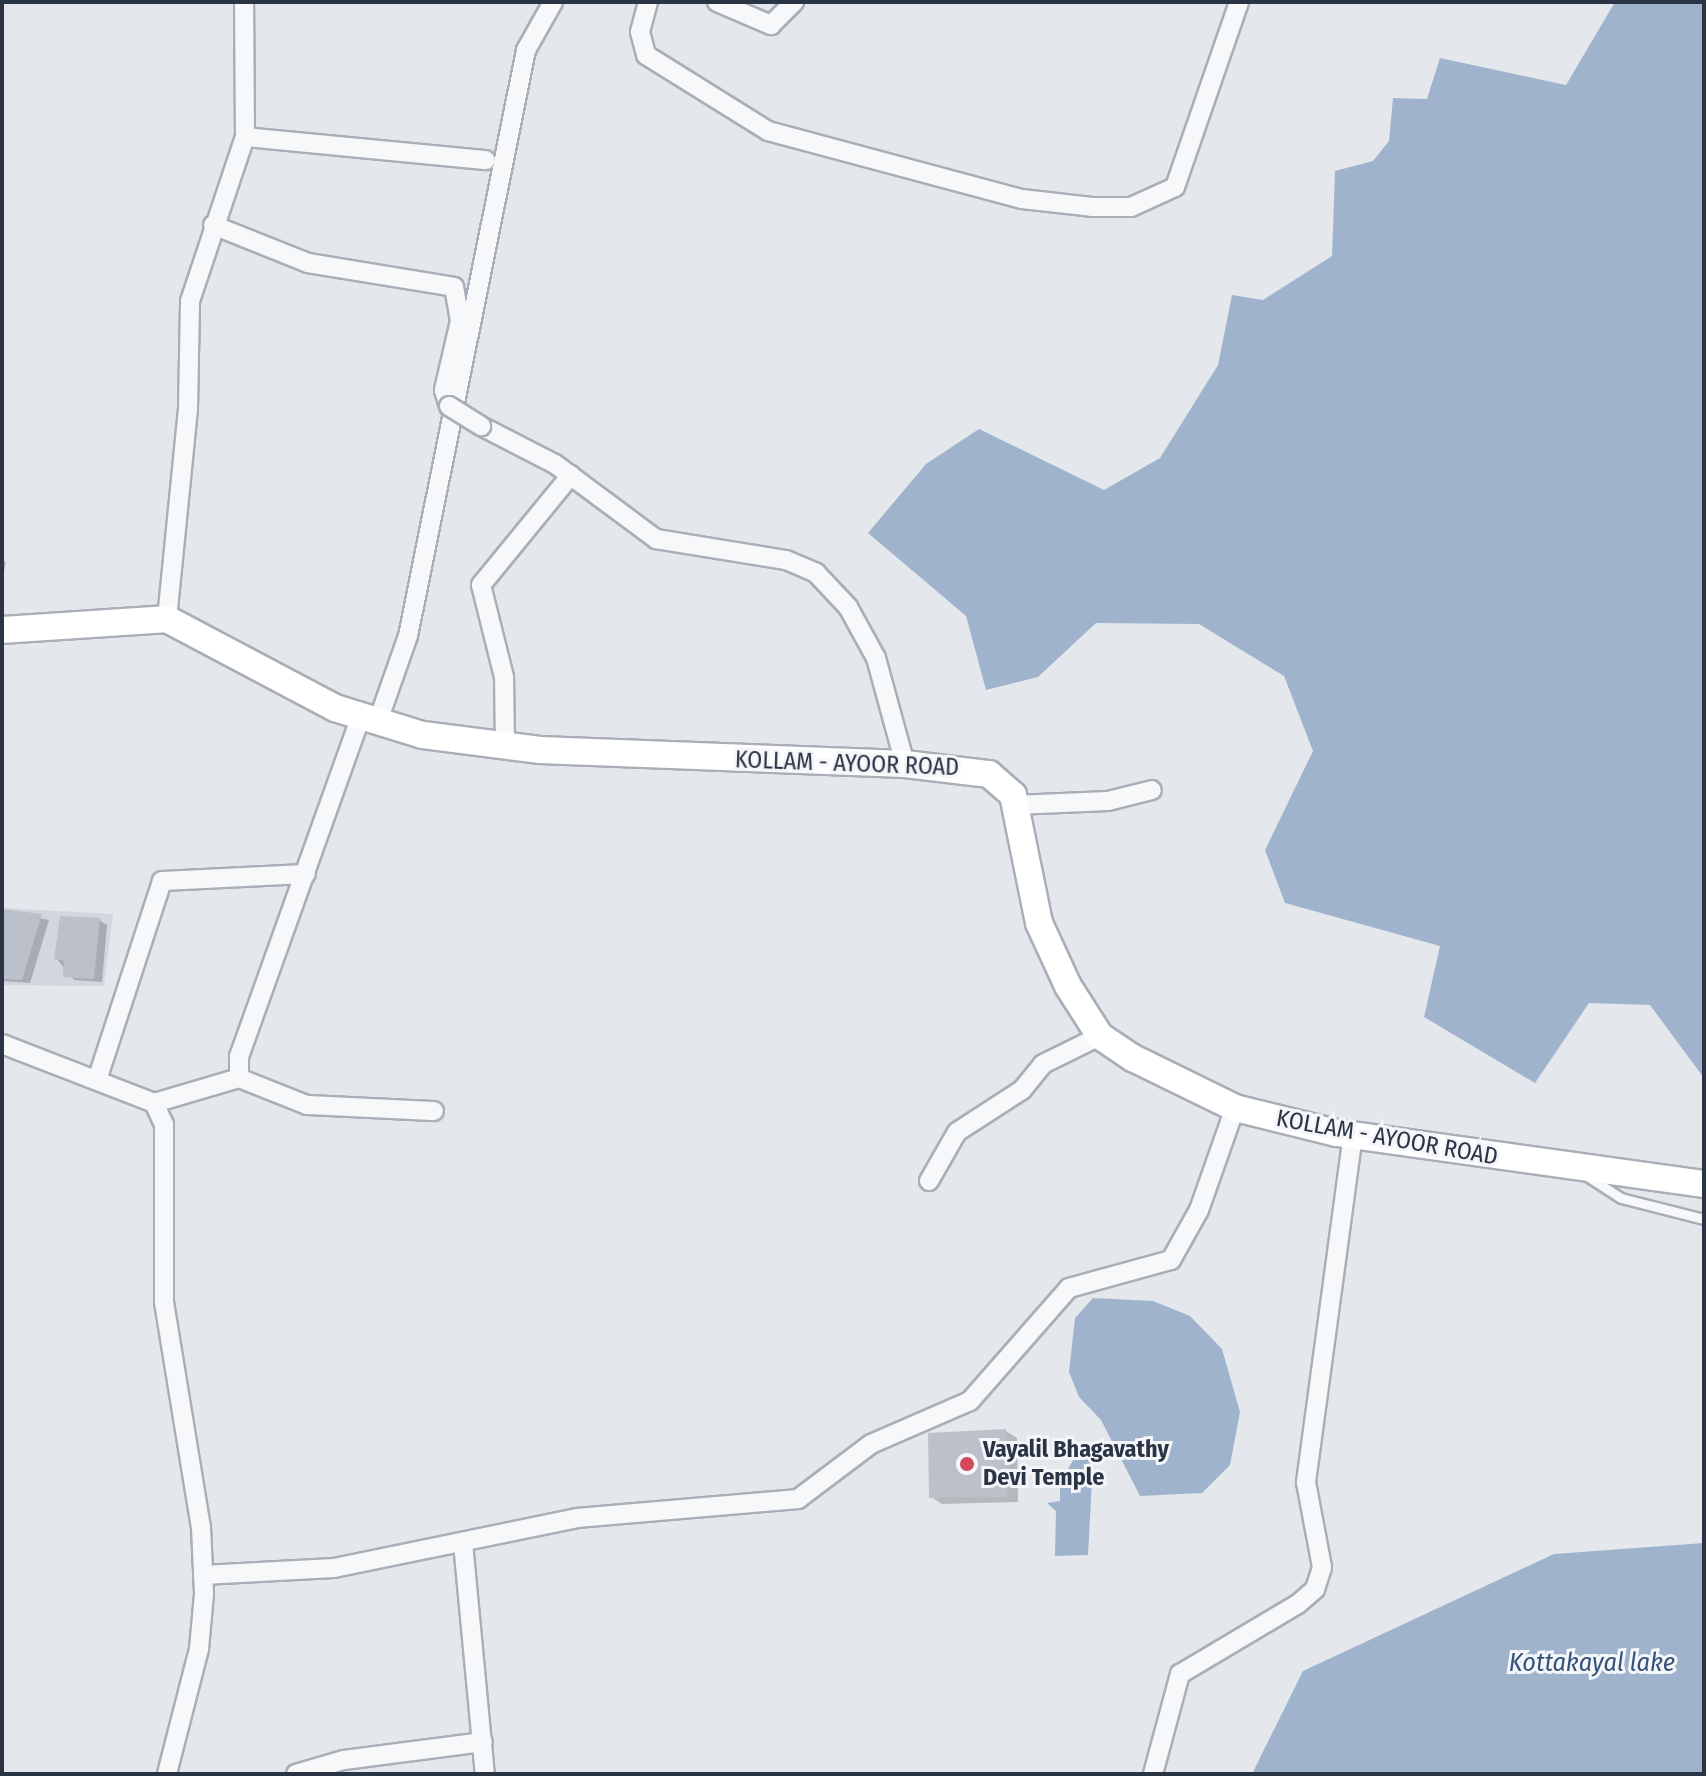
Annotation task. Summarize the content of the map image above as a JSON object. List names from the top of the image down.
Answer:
{
  "streets": {
    "main road": ["KOLLAM - AYOOR ROAD"]
  },
  "water": ["Kottakayal lake"],
  "places": ["Vayalil Bhagavathy Devi Temple"]
}
